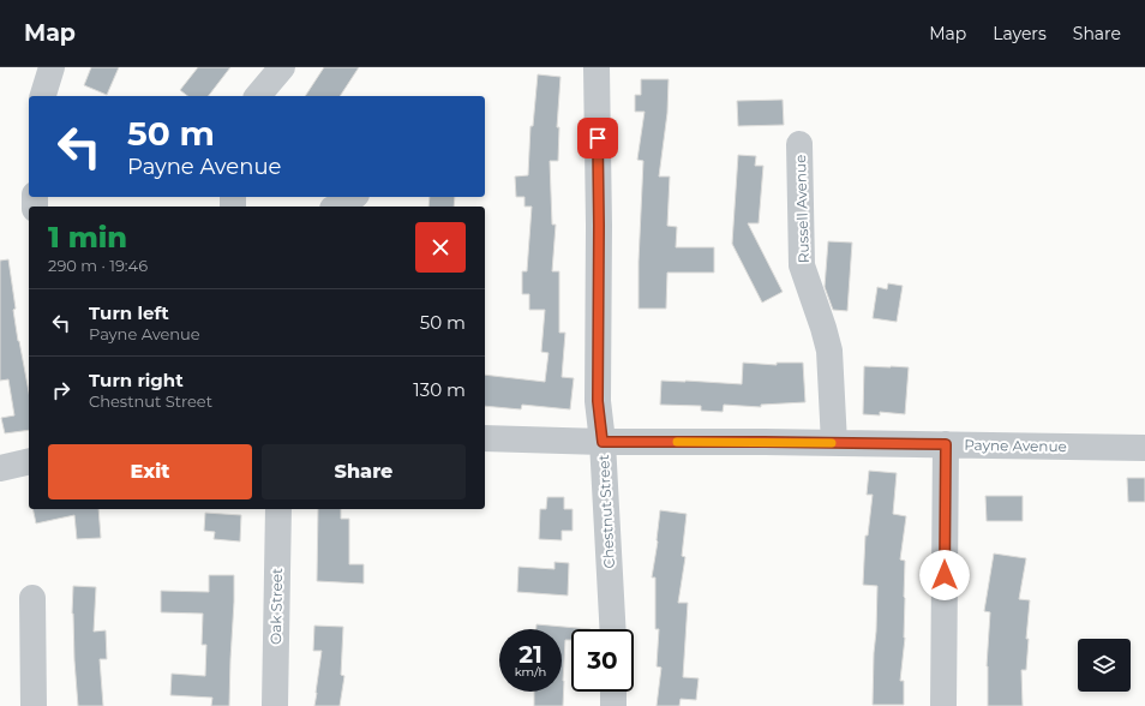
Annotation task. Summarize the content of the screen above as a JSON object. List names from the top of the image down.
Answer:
{
  "streets": {
    "street": [
      "Russell Avenue",
      "Payne Avenue",
      "Chestnut Street",
      "Oak Street"
    ]
  },
  "crossings": [
    ["Russell Avenue", "Payne Avenue"],
    ["Payne Avenue", "Chestnut Street"]
  ],
  "page": {
    "header": "Map",
    "nav": ["Map", "Layers", "Share"],
    "turn": ["50 m", "Payne Avenue"],
    "heading": ["1 min", "290 m · 19:46"],
    "list": [
      {
        "name": "Turn left",
        "note": "Payne Avenue",
        "value": "50 m"
      },
      {
        "name": "Turn right",
        "note": "Chestnut Street",
        "value": "130 m"
      }
    ],
    "buttons": ["Exit", "Share"],
    "speed": "21 km/h",
    "limit": "30"
  }
}
